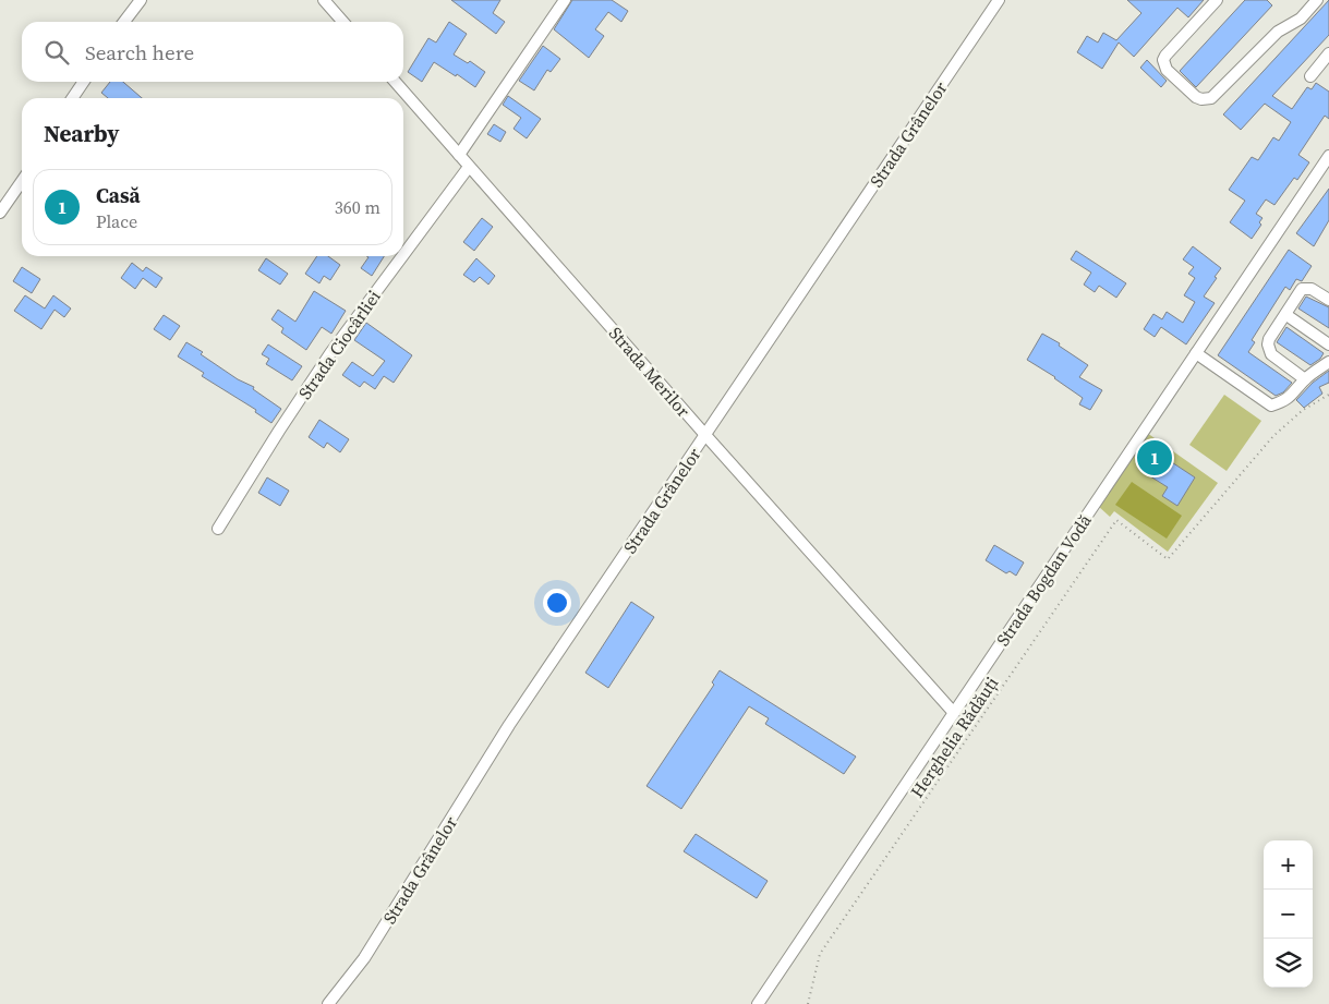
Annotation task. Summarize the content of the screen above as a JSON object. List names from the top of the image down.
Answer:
{
  "streets": {
    "street": [
      "Strada Grânelor",
      "Strada Ciocârliei",
      "Strada Merilor",
      "Strada Bogdan Vodă"
    ],
    "path": ["Herghelia Rădăuți"]
  },
  "crossings": [
    ["Strada Grânelor", "Strada Merilor"],
    ["Strada Ciocârliei", "Strada Merilor"],
    ["Strada Merilor", "Strada Bogdan Vodă"]
  ],
  "page": {
    "search": "Search here",
    "heading": "Nearby",
    "list": [
      {
        "mark": "1",
        "name": "Casă",
        "note": "Place",
        "value": "360 m"
      }
    ],
    "pins": "1",
    "map_buttons": ["+", "−"]
  }
}
